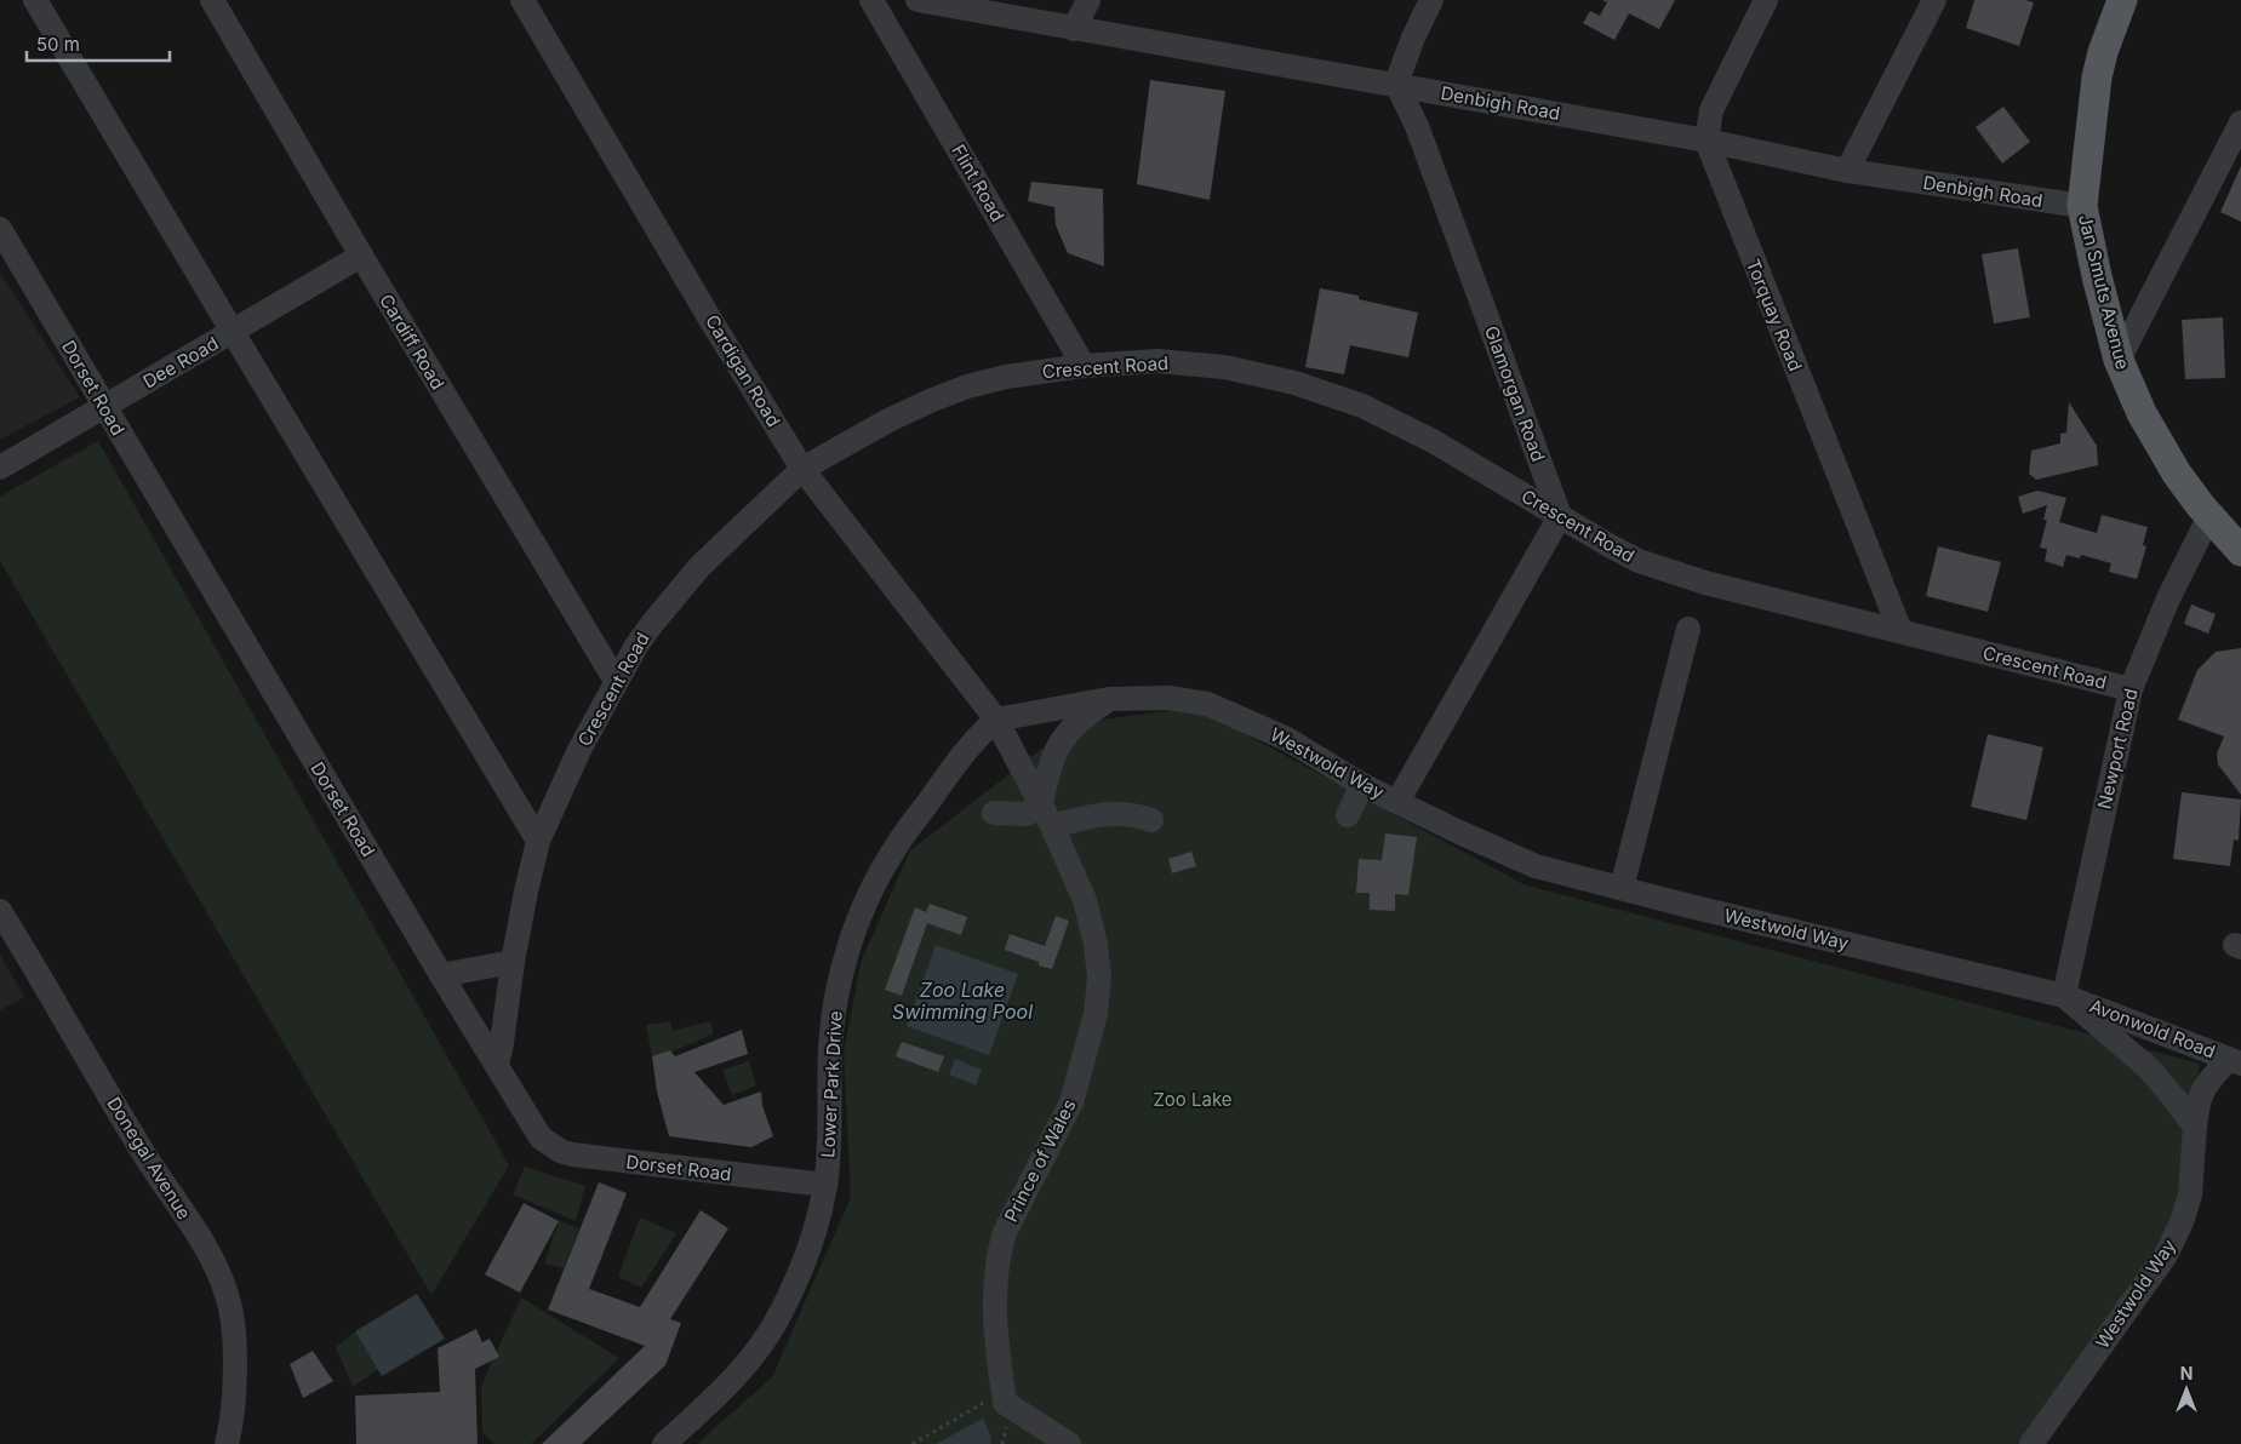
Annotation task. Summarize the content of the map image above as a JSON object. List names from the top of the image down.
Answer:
{
  "streets": {
    "main road": ["Jan Smuts Avenue"],
    "street": [
      "Denbigh Road",
      "Flint Road",
      "Torquay Road",
      "Cardiff Road",
      "Dee Road",
      "Crescent Road",
      "Cardigan Road",
      "Dorset Road",
      "Glamorgan Road",
      "Newport Road",
      "Westwold Way",
      "Avonwold Road",
      "Lower Park Drive",
      "Donegal Avenue",
      "Prince of Wales"
    ]
  },
  "crossings": [
    ["Denbigh Road", "Jan Smuts Avenue"],
    ["Denbigh Road", "Torquay Road"],
    ["Denbigh Road", "Glamorgan Road"],
    ["Flint Road", "Crescent Road"],
    ["Jan Smuts Avenue", "Newport Road"],
    ["Torquay Road", "Crescent Road"],
    ["Cardiff Road", "Dee Road"],
    ["Cardiff Road", "Crescent Road"],
    ["Dee Road", "Dorset Road"],
    ["Crescent Road", "Cardigan Road"],
    ["Crescent Road", "Dorset Road"],
    ["Crescent Road", "Glamorgan Road"],
    ["Crescent Road", "Newport Road"],
    ["Cardigan Road", "Westwold Way"],
    ["Cardigan Road", "Lower Park Drive"],
    ["Cardigan Road", "Prince of Wales"],
    ["Dorset Road", "Lower Park Drive"],
    ["Newport Road", "Westwold Way"],
    ["Newport Road", "Avonwold Road"],
    ["Westwold Way", "Avonwold Road"],
    ["Westwold Way", "Lower Park Drive"],
    ["Westwold Way", "Prince of Wales"],
    ["Lower Park Drive", "Prince of Wales"]
  ],
  "water": ["Zoo Lake Swimming Pool"],
  "parks": ["Zoo Lake"],
  "scale_bar": "50 m",
  "north": "top"
}
